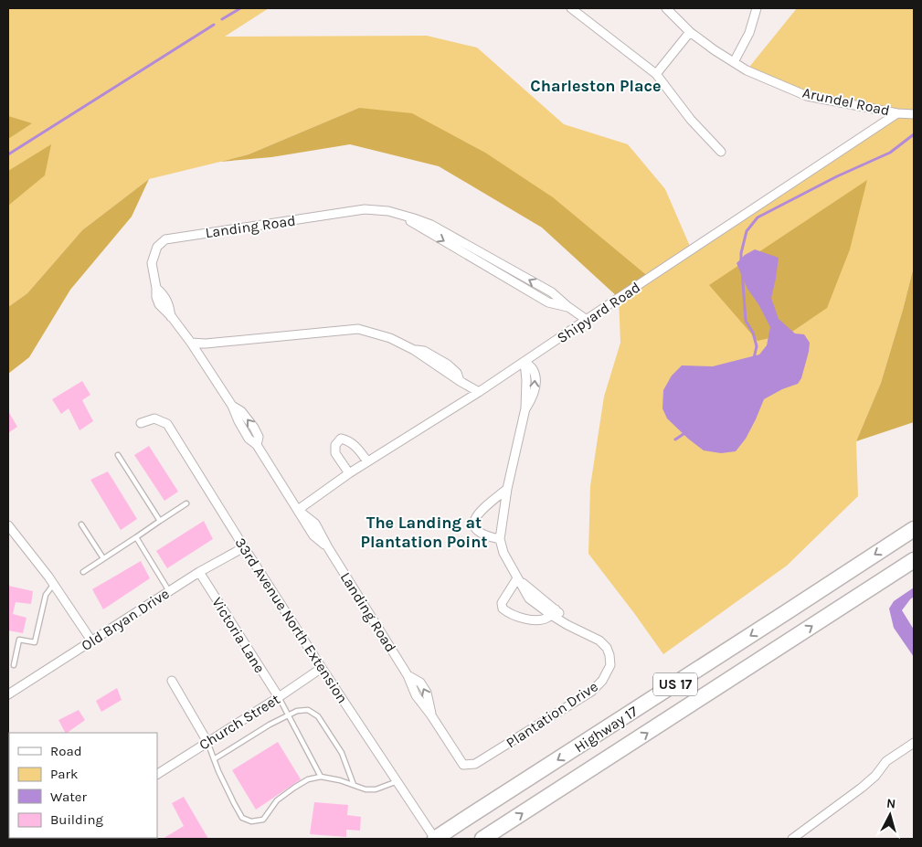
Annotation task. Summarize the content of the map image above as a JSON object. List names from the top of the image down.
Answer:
{
  "streets": {
    "highway": ["US 17", "Highway 17"],
    "street": [
      "Arundel Road",
      "Landing Road",
      "Shipyard Road",
      "Old Bryan Drive",
      "33rd Avenue North Extension",
      "Victoria Lane",
      "Plantation Drive",
      "Church Street"
    ]
  },
  "crossings": [
    ["Arundel Road", "Shipyard Road"],
    ["Landing Road", "Shipyard Road"],
    ["Landing Road", "Plantation Drive"],
    ["Shipyard Road", "Plantation Drive"],
    ["Old Bryan Drive", "33rd Avenue North Extension"],
    ["Old Bryan Drive", "Victoria Lane"],
    ["33rd Avenue North Extension", "Church Street"],
    ["33rd Avenue North Extension", "Highway 17"],
    ["Victoria Lane", "Church Street"]
  ],
  "districts": ["Charleston Place", "The Landing at Plantation Point"],
  "legend": [
    "Road",
    "Park",
    "Water",
    "Building"
  ],
  "north": "top"
}
